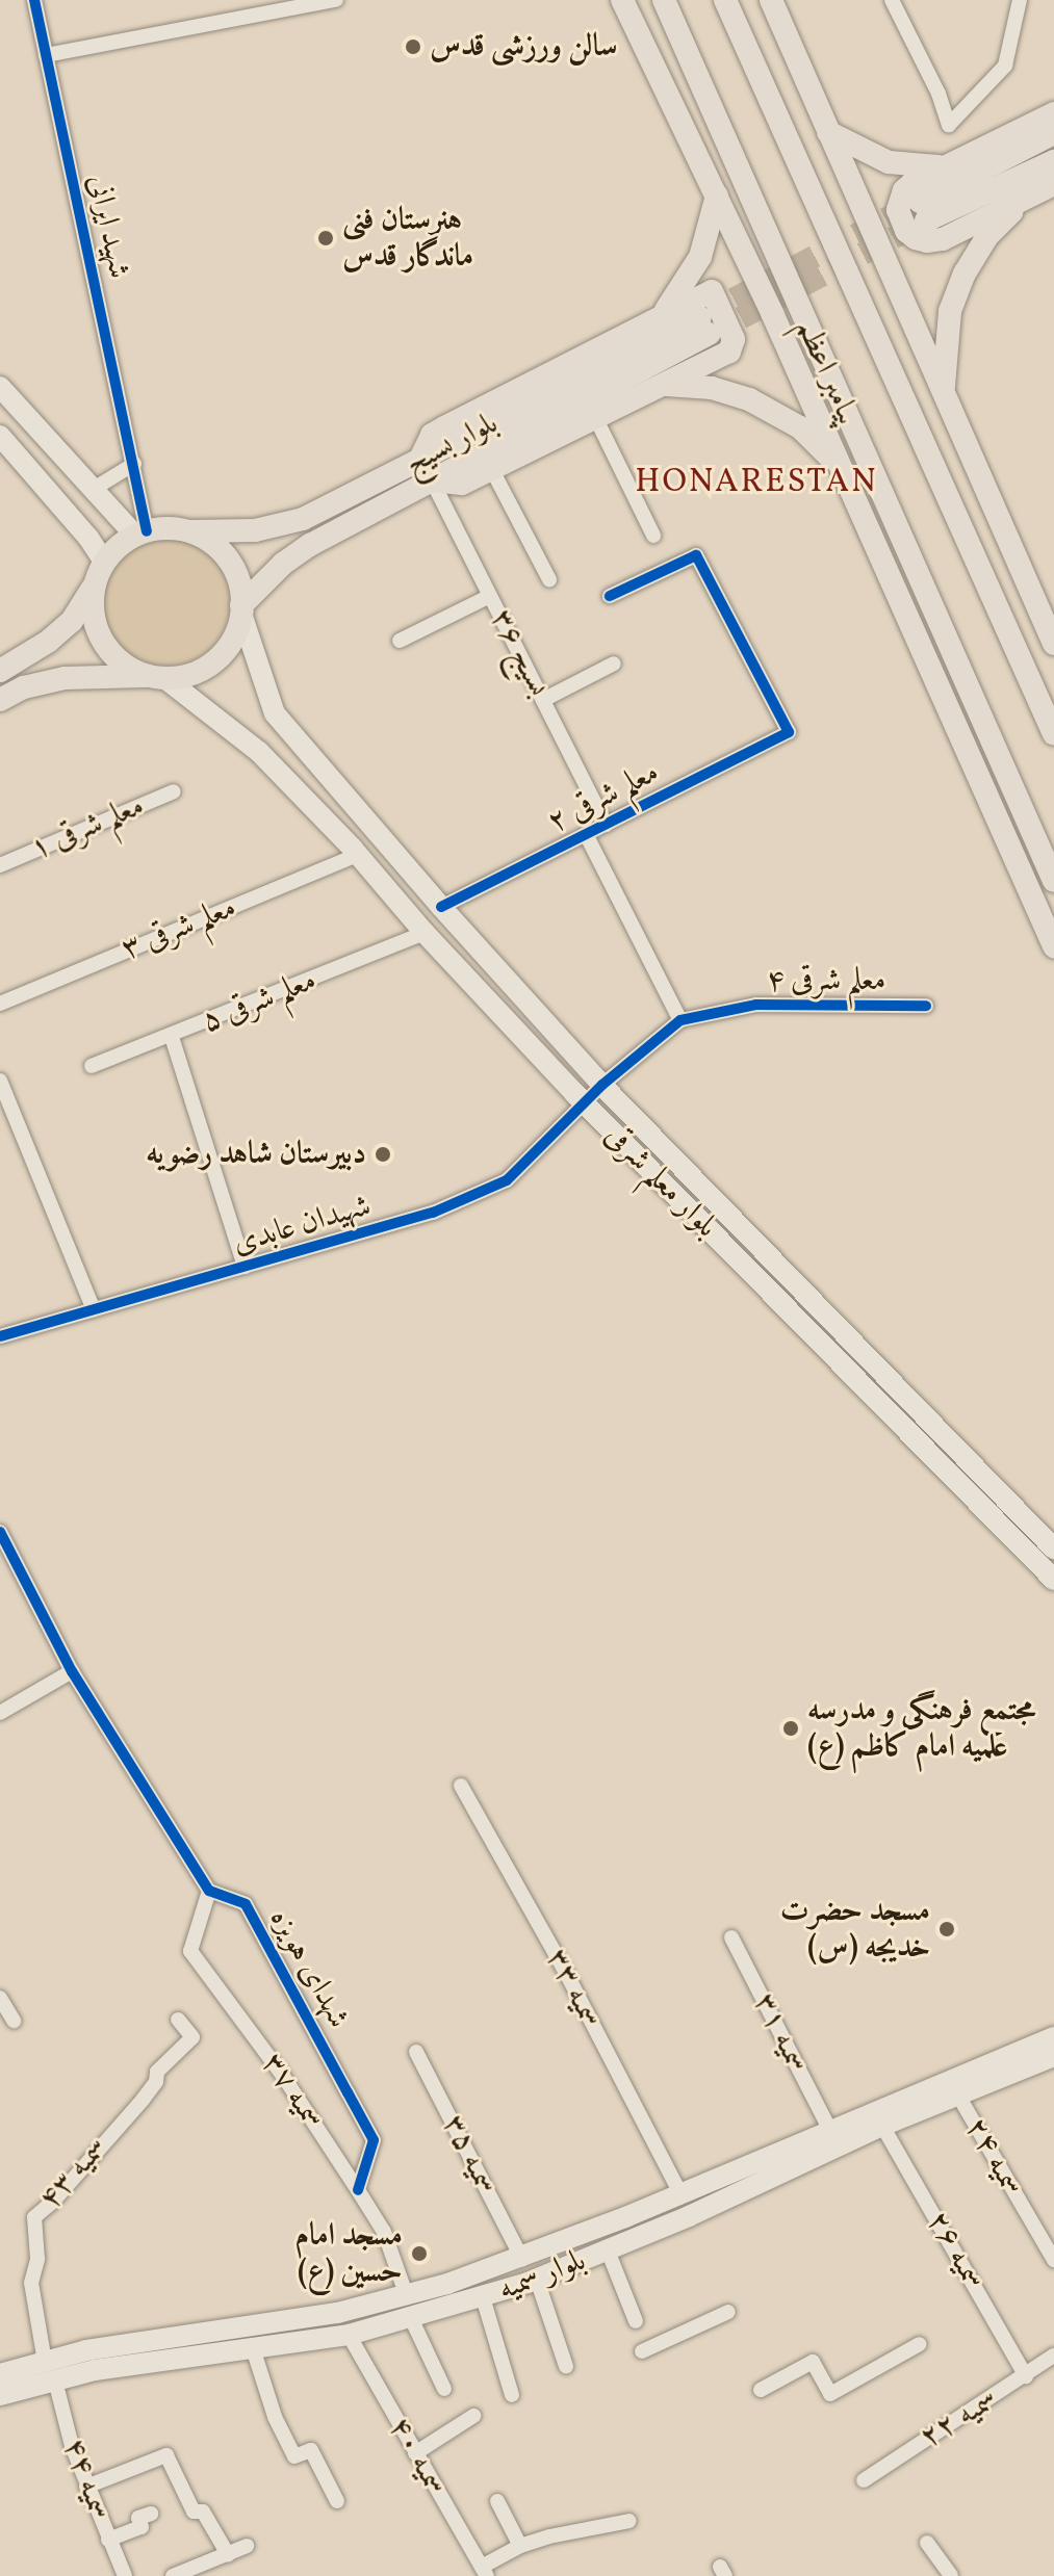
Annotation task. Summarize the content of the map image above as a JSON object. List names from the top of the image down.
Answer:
{
  "streets": {
    "main road": [
      "پیامبر اعظم",
      "بلوار بسیج",
      "بلوار معلم شرقی",
      "بلوار سمیه"
    ],
    "street": [
      "شهید ایرانی",
      "بسیج ۳۶",
      "معلم شرقی ۲",
      "معلم شرقی ۱",
      "معلم شرقی ۳",
      "معلم شرقی ۴",
      "معلم شرقی ۵",
      "شهیدان عابدی",
      "شهدای هویزه",
      "سمیه ۳۳",
      "سمیه ۳۱",
      "سمیه ۳۷",
      "سمیه ۳۵",
      "سمیه ۲۴",
      "سمیه ۴۳",
      "سمیه ۲۶",
      "سمیه ۲۲",
      "سمیه ۴۰",
      "سمیه ۴۴"
    ]
  },
  "crossings": [
    ["شهید ایرانی", "بلوار بسیج"],
    ["شهید ایرانی", "بلوار معلم شرقی"],
    ["بلوار بسیج", "بسیج ۳۶"],
    ["بلوار بسیج", "بلوار معلم شرقی"],
    ["بسیج ۳۶", "معلم شرقی ۲"],
    ["معلم شرقی ۲", "بلوار معلم شرقی"],
    ["معلم شرقی ۳", "بلوار معلم شرقی"],
    ["معلم شرقی ۴", "بلوار معلم شرقی"],
    ["معلم شرقی ۴", "شهیدان عابدی"],
    ["معلم شرقی ۵", "بلوار معلم شرقی"],
    ["بلوار معلم شرقی", "شهیدان عابدی"],
    ["شهدای هویزه", "سمیه ۳۷"],
    ["سمیه ۳۳", "بلوار سمیه"],
    ["سمیه ۳۱", "بلوار سمیه"],
    ["سمیه ۳۷", "بلوار سمیه"],
    ["سمیه ۳۵", "بلوار سمیه"],
    ["سمیه ۲۴", "بلوار سمیه"],
    ["سمیه ۴۳", "بلوار سمیه"],
    ["سمیه ۴۳", "سمیه ۴۴"],
    ["سمیه ۲۶", "بلوار سمیه"],
    ["سمیه ۲۶", "سمیه ۲۲"],
    ["بلوار سمیه", "سمیه ۴۰"],
    ["بلوار سمیه", "سمیه ۴۴"]
  ],
  "districts": ["HONARESTAN"],
  "places": [
    "سالن ورزشی قدس",
    "هنرستان فنی ماندگار قدس",
    "دبیرستان شاهد رضویه",
    "مجتمع فرهنگی و مدرسه علمیه امام کاظم (ع)",
    "مسجد حضرت خدیجه (س)",
    "مسجد امام حسین (ع)"
  ]
}
